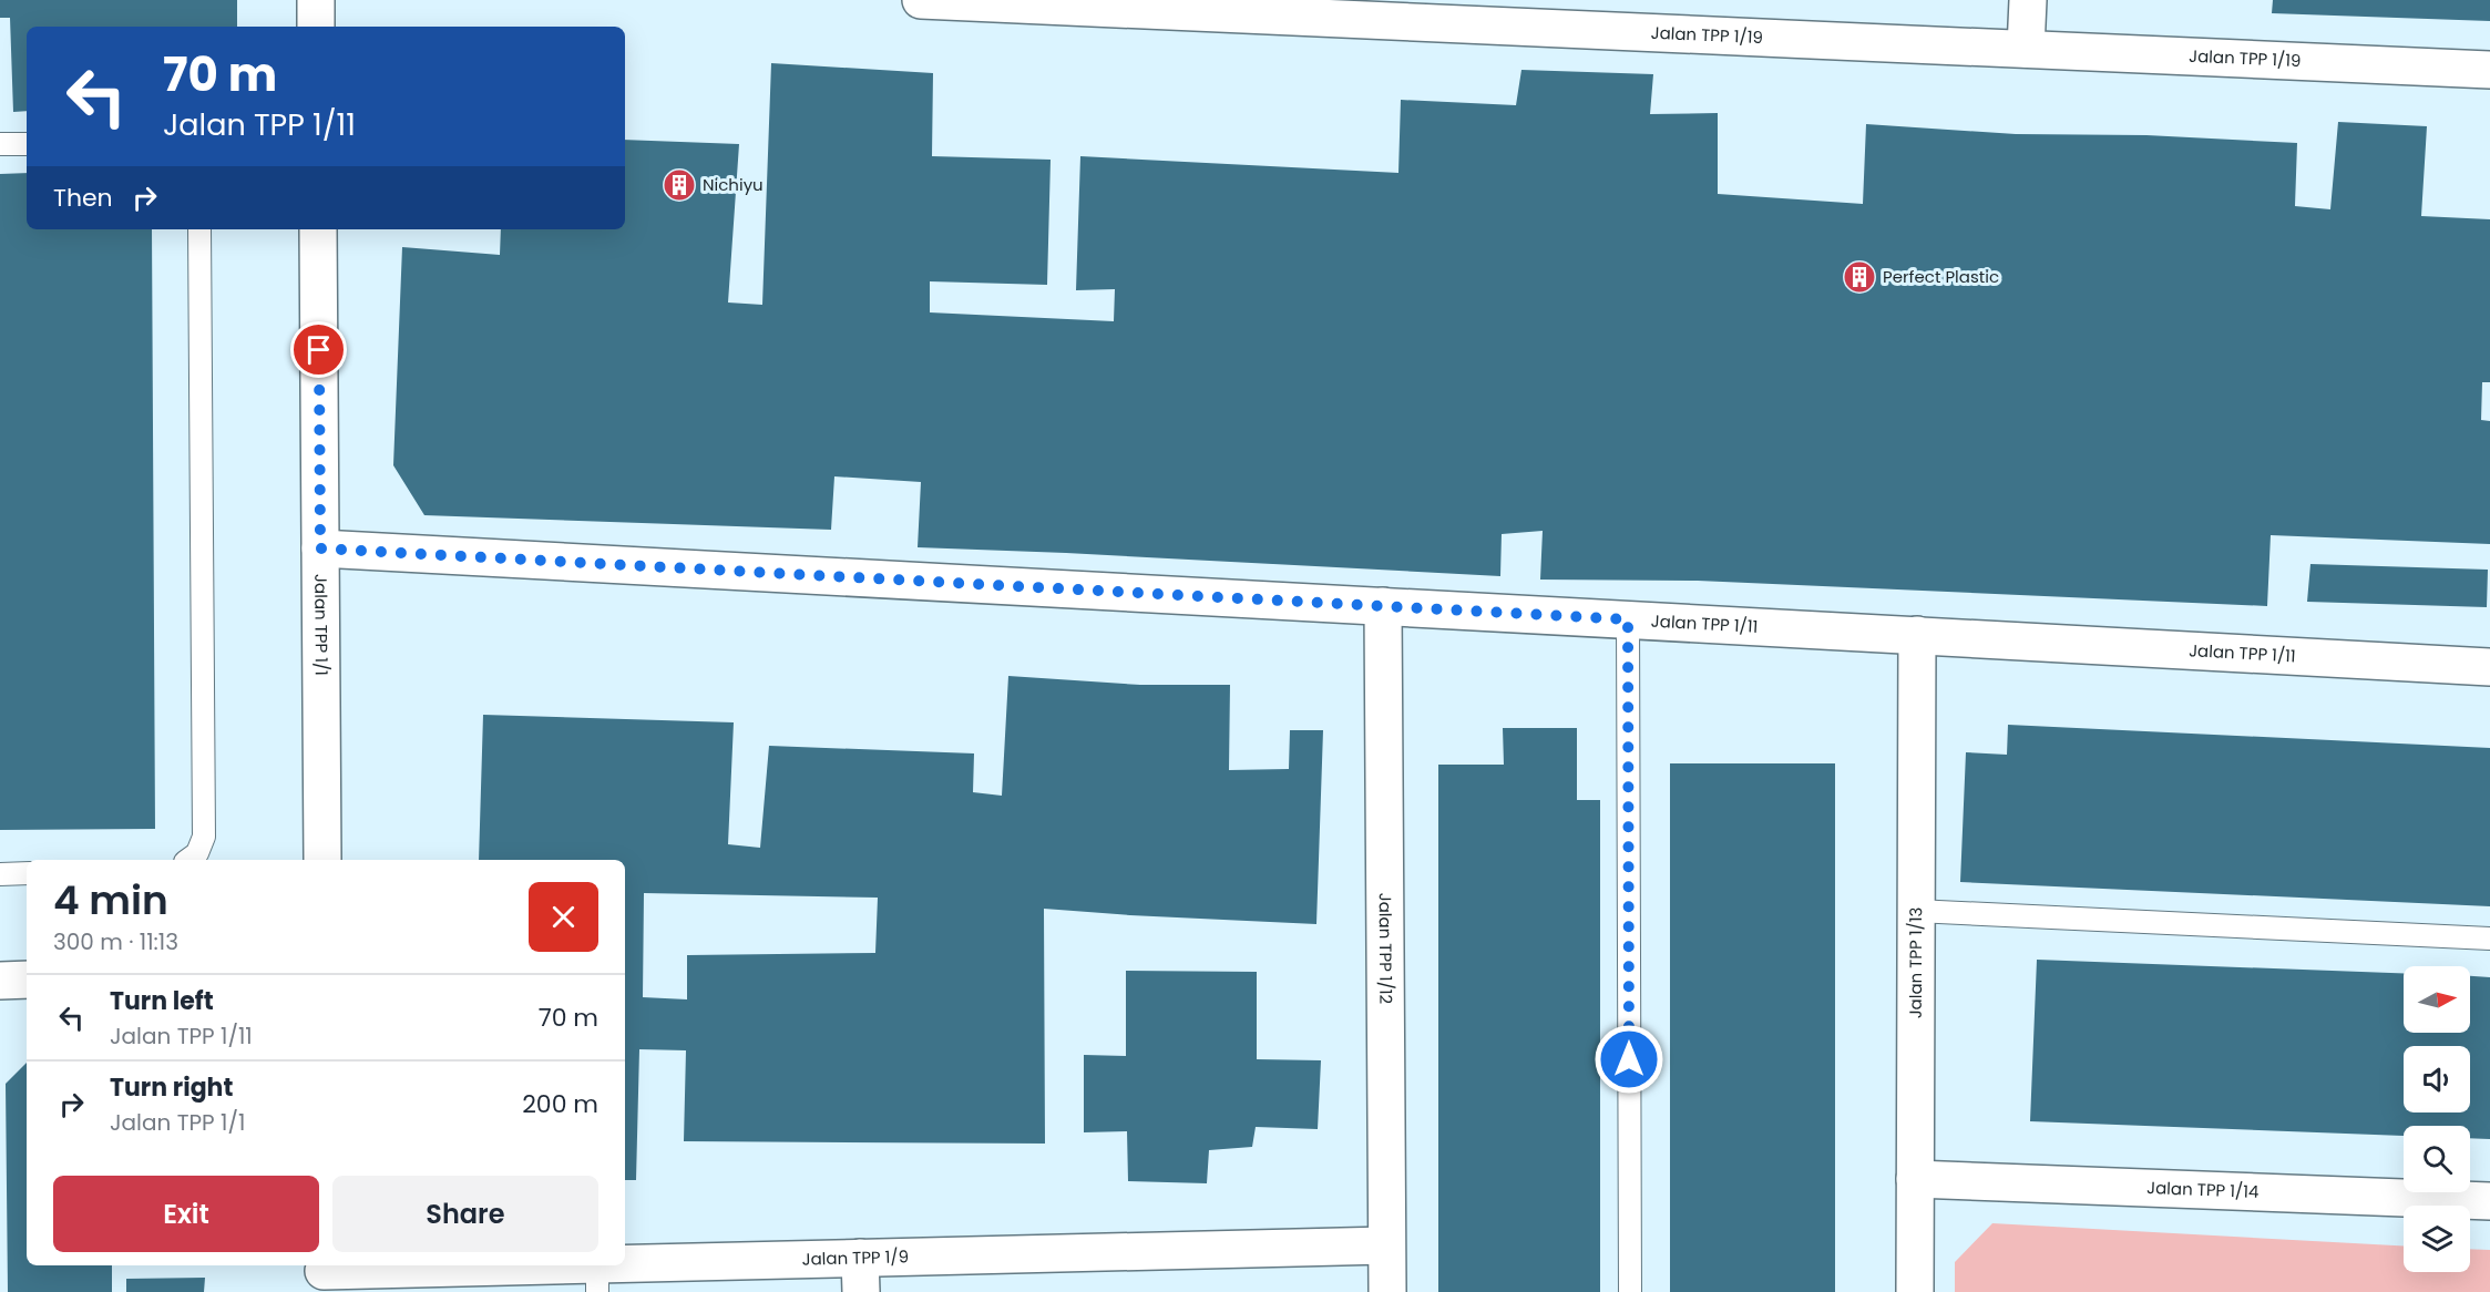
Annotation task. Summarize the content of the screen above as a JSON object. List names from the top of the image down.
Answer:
{
  "streets": {
    "street": [
      "Jalan TPP 1/19",
      "Jalan TPP 1/1",
      "Jalan TPP 1/11",
      "Jalan TPP 1/12",
      "Jalan TPP 1/13",
      "Jalan TPP 1/14",
      "Jalan TPP 1/9"
    ]
  },
  "crossings": [
    ["Jalan TPP 1/1", "Jalan TPP 1/11"],
    ["Jalan TPP 1/11", "Jalan TPP 1/12"],
    ["Jalan TPP 1/11", "Jalan TPP 1/13"],
    ["Jalan TPP 1/12", "Jalan TPP 1/9"],
    ["Jalan TPP 1/13", "Jalan TPP 1/14"]
  ],
  "places": {
    "building": ["Nichiyu", "Perfect Plastic"]
  },
  "north": "right",
  "page": {
    "turn": ["70 m", "Jalan TPP 1/11"],
    "then": "Then",
    "heading": ["4 min", "300 m · 11:13"],
    "list": [
      {
        "name": "Turn left",
        "note": "Jalan TPP 1/11",
        "value": "70 m"
      },
      {
        "name": "Turn right",
        "note": "Jalan TPP 1/1",
        "value": "200 m"
      }
    ],
    "buttons": ["Exit", "Share"]
  }
}
